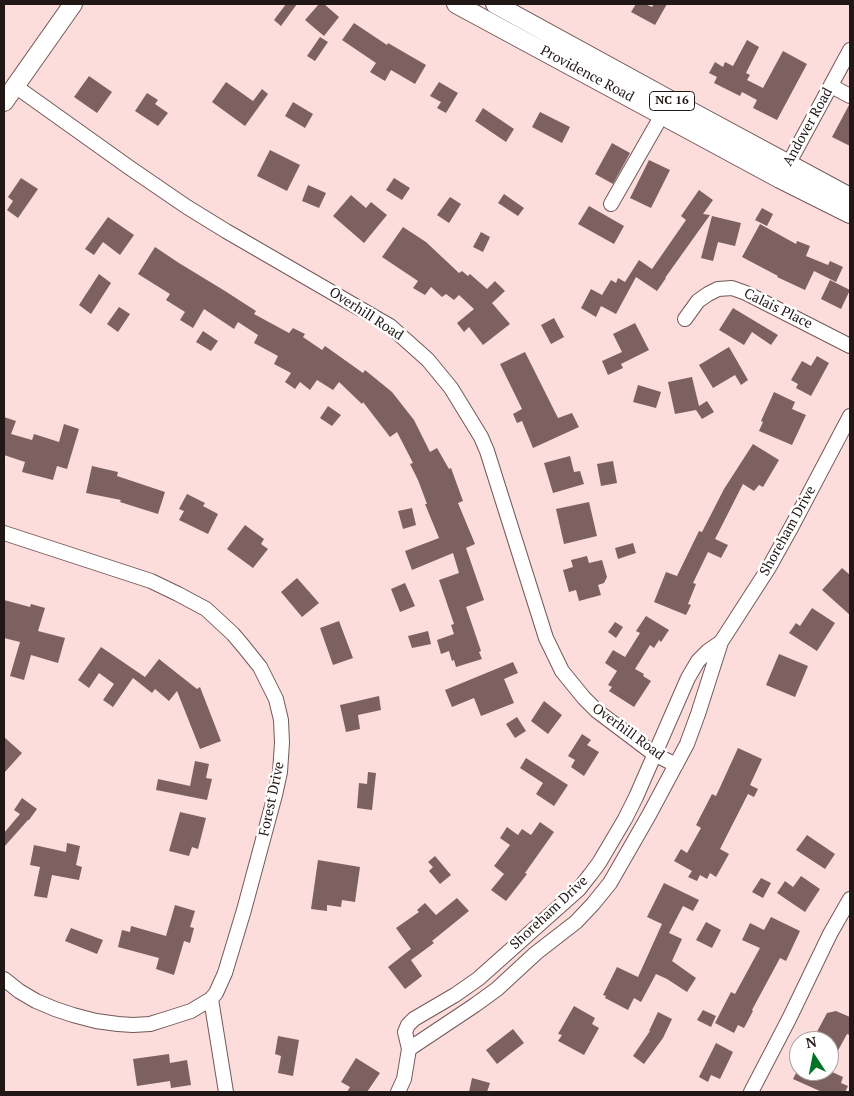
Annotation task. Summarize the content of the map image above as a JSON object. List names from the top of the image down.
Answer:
{
  "streets": {
    "main road": ["Providence Road", "NC 16"],
    "street": [
      "Andover Road",
      "Calais Place",
      "Overhill Road",
      "Shoreham Drive",
      "Forest Drive"
    ]
  },
  "crossings": [
    ["Providence Road", "Andover Road"],
    ["Overhill Road", "Shoreham Drive"]
  ],
  "north": "top"
}
